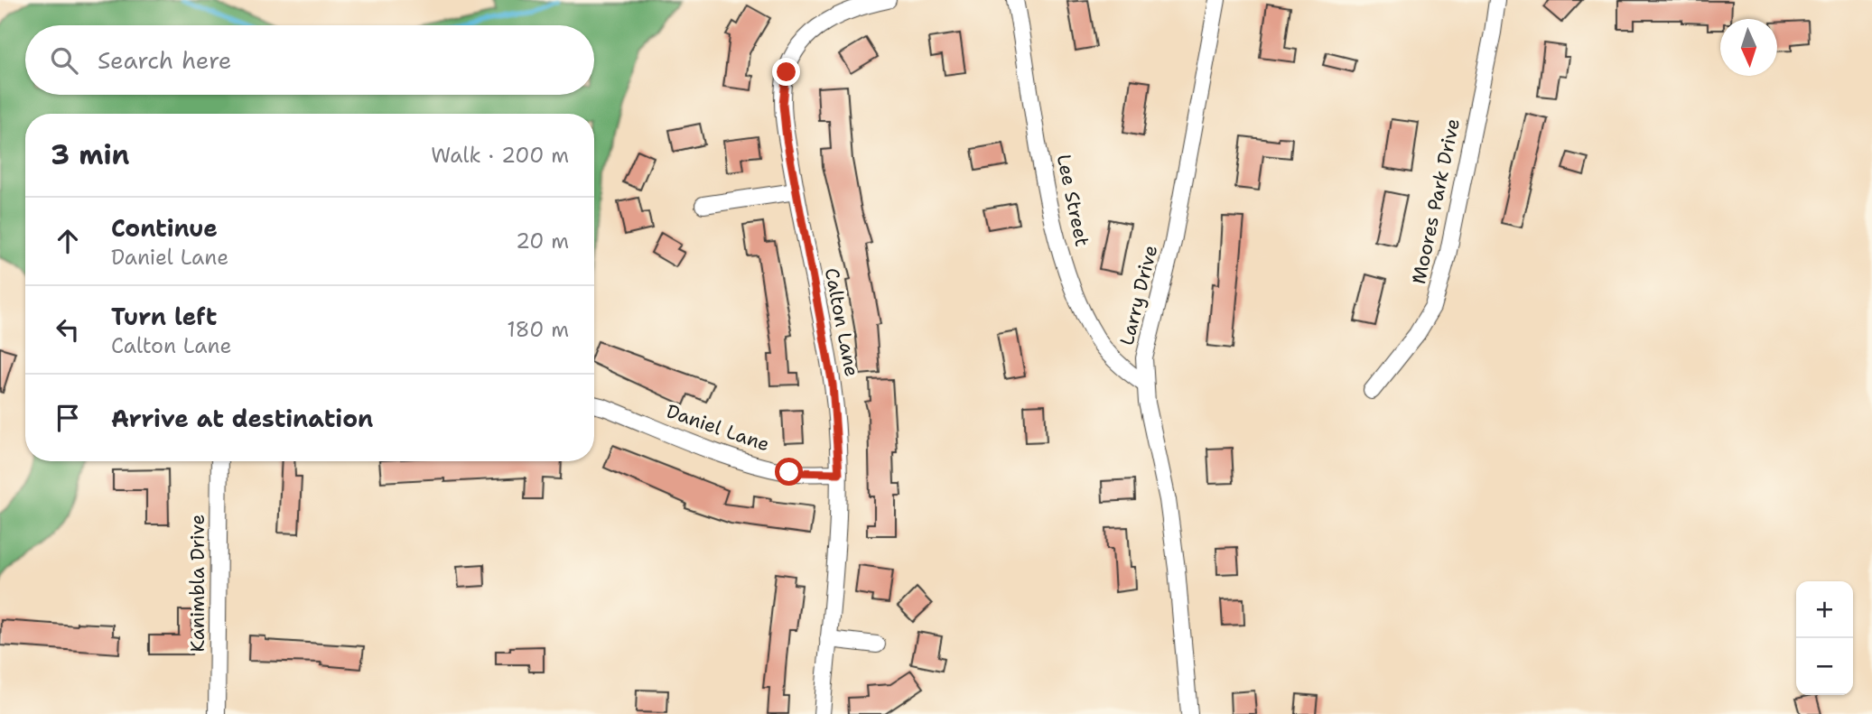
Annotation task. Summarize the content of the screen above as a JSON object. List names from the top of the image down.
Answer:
{
  "streets": {
    "street": [
      "Lee Street",
      "Moores Park Drive",
      "Larry Drive",
      "Calton Lane",
      "Daniel Lane",
      "Kanimbla Drive"
    ]
  },
  "crossings": [
    ["Lee Street", "Larry Drive"],
    ["Calton Lane", "Daniel Lane"]
  ],
  "north": "bottom",
  "page": {
    "search": "Search here",
    "heading": ["3 min", "Walk · 200 m"],
    "list": [
      ["Continue", "Daniel Lane", "20 m"],
      ["Turn left", "Calton Lane", "180 m"],
      "Arrive at destination"
    ],
    "map_buttons": ["+", "−"]
  }
}
